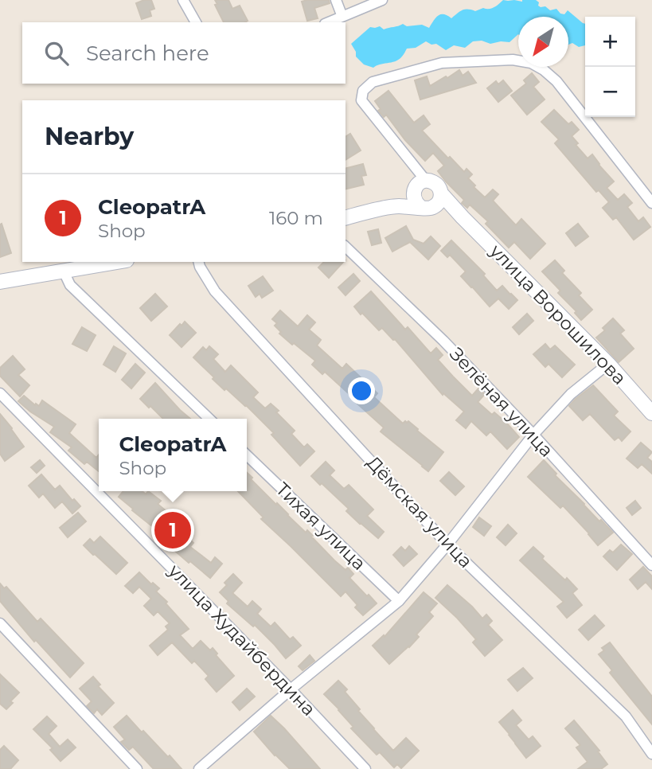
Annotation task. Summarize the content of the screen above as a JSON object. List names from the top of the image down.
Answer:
{
  "streets": {
    "street": [
      "улица Ворошилова",
      "Зелёная улица",
      "Дёмская улица",
      "Тихая улица",
      "улица Худайбердина"
    ]
  },
  "north": "bottom left",
  "page": {
    "map_buttons": ["+", "−"],
    "search": "Search here",
    "heading": "Nearby",
    "list": [
      {
        "mark": "1",
        "name": "CleopatrA",
        "note": "Shop",
        "value": "160 m"
      }
    ],
    "popup": ["CleopatrA", "Shop"],
    "pins": "1"
  }
}
